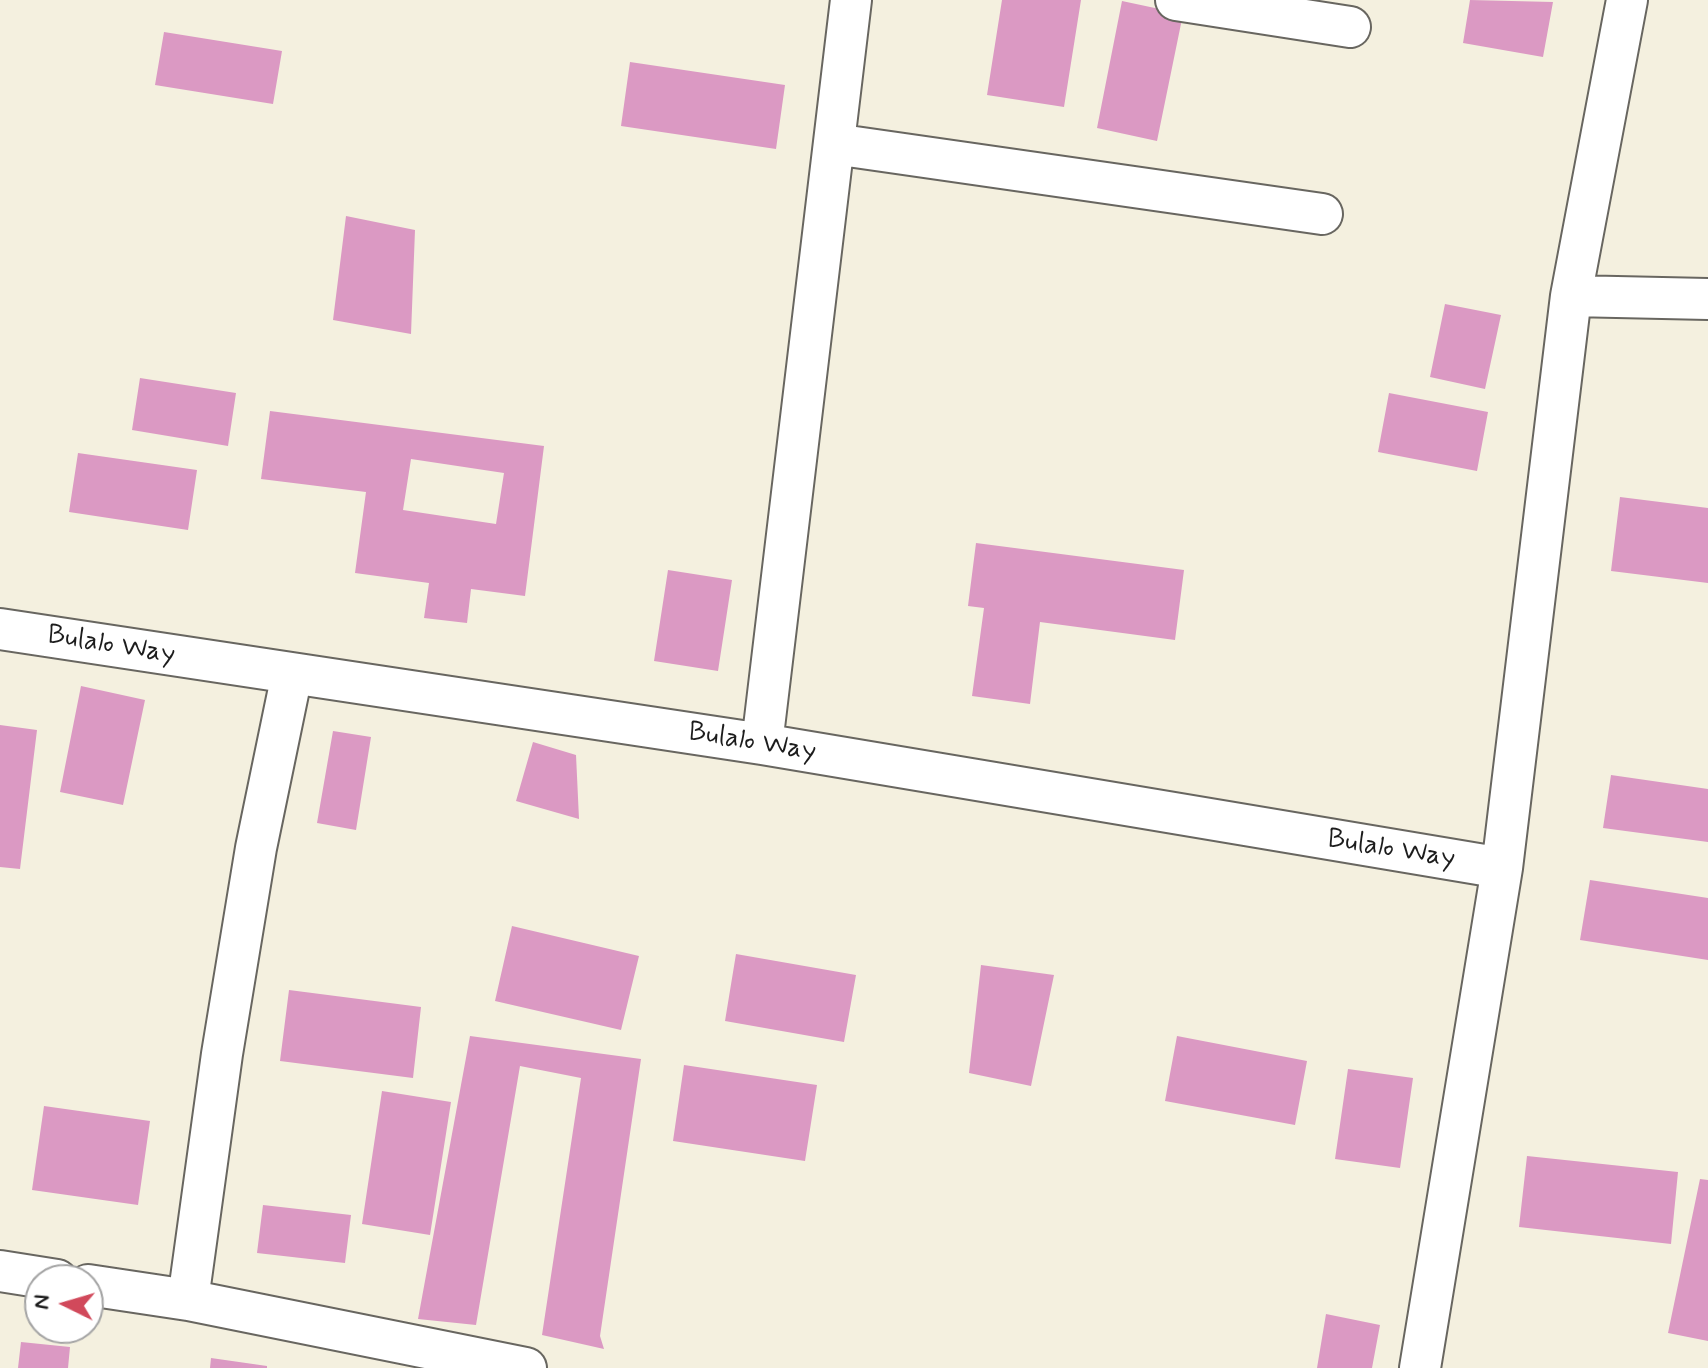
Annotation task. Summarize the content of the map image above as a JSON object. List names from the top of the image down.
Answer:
{
  "streets": {
    "street": ["Bulalo Way"]
  },
  "north": "left"
}
